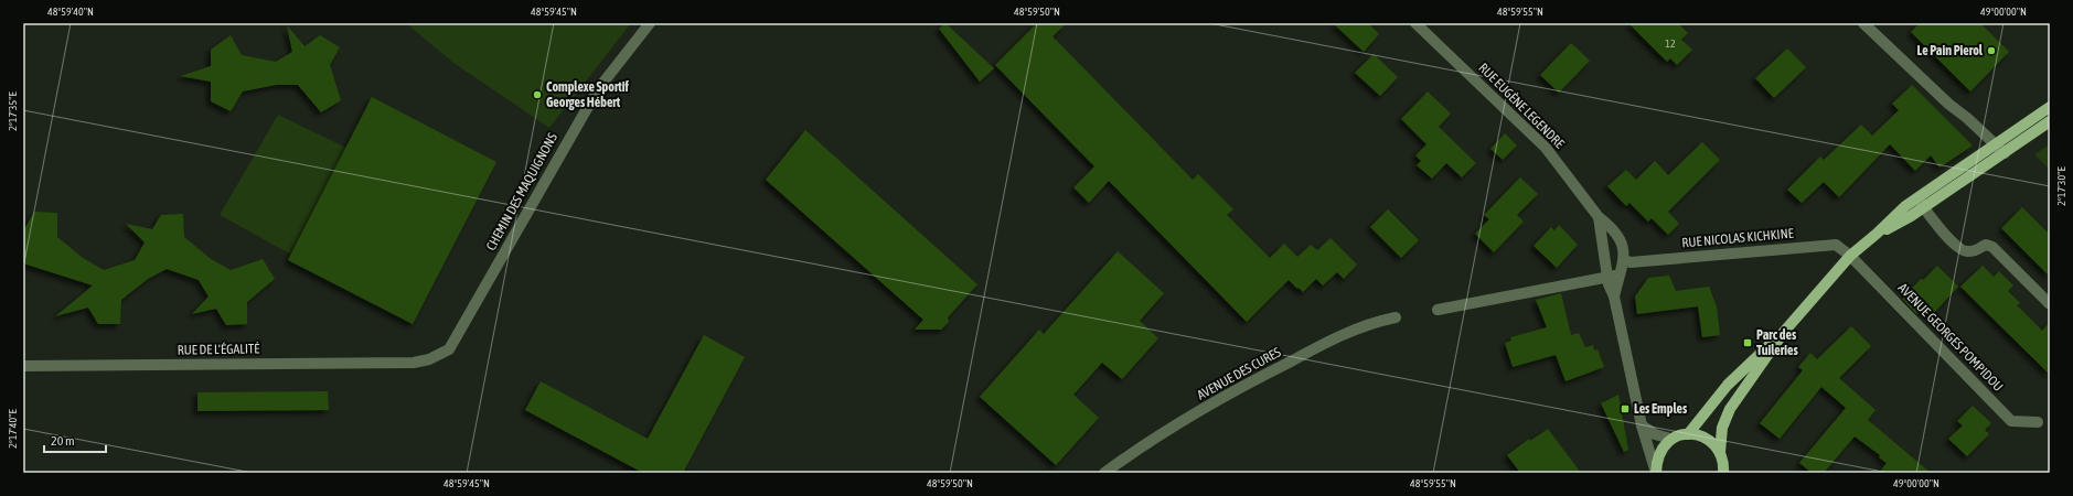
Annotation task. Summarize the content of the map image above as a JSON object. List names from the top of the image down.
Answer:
{
  "streets": {
    "street": [
      "RUE EUGÈNE LEGENDRE",
      "CHEMIN DES MAQUIGNONS",
      "RUE NICOLAS KICHKINE",
      "AVENUE GEORGES POMPIDOU",
      "RUE DE L'ÉGALITÉ",
      "AVENUE DES CURES"
    ]
  },
  "crossings": [
    ["RUE EUGÈNE LEGENDRE", "RUE NICOLAS KICHKINE"],
    ["CHEMIN DES MAQUIGNONS", "RUE DE L'ÉGALITÉ"],
    ["RUE NICOLAS KICHKINE", "AVENUE GEORGES POMPIDOU"]
  ],
  "places": {
    "other": ["Le Pain Pierol", "Complexe Sportif Georges Hébert"],
    "transit": ["Parc des Tuileries", "Les Emples"]
  },
  "house_numbers": ["12"],
  "scale_bar": "20 m",
  "coordinates": [
    "48°59'40\"N",
    "48°59'45\"N",
    "48°59'50\"N",
    "48°59'55\"N",
    "49°00'00\"N",
    "2°17'35\"E",
    "2°17'30\"E",
    "2°17'40\"E"
  ]
}
